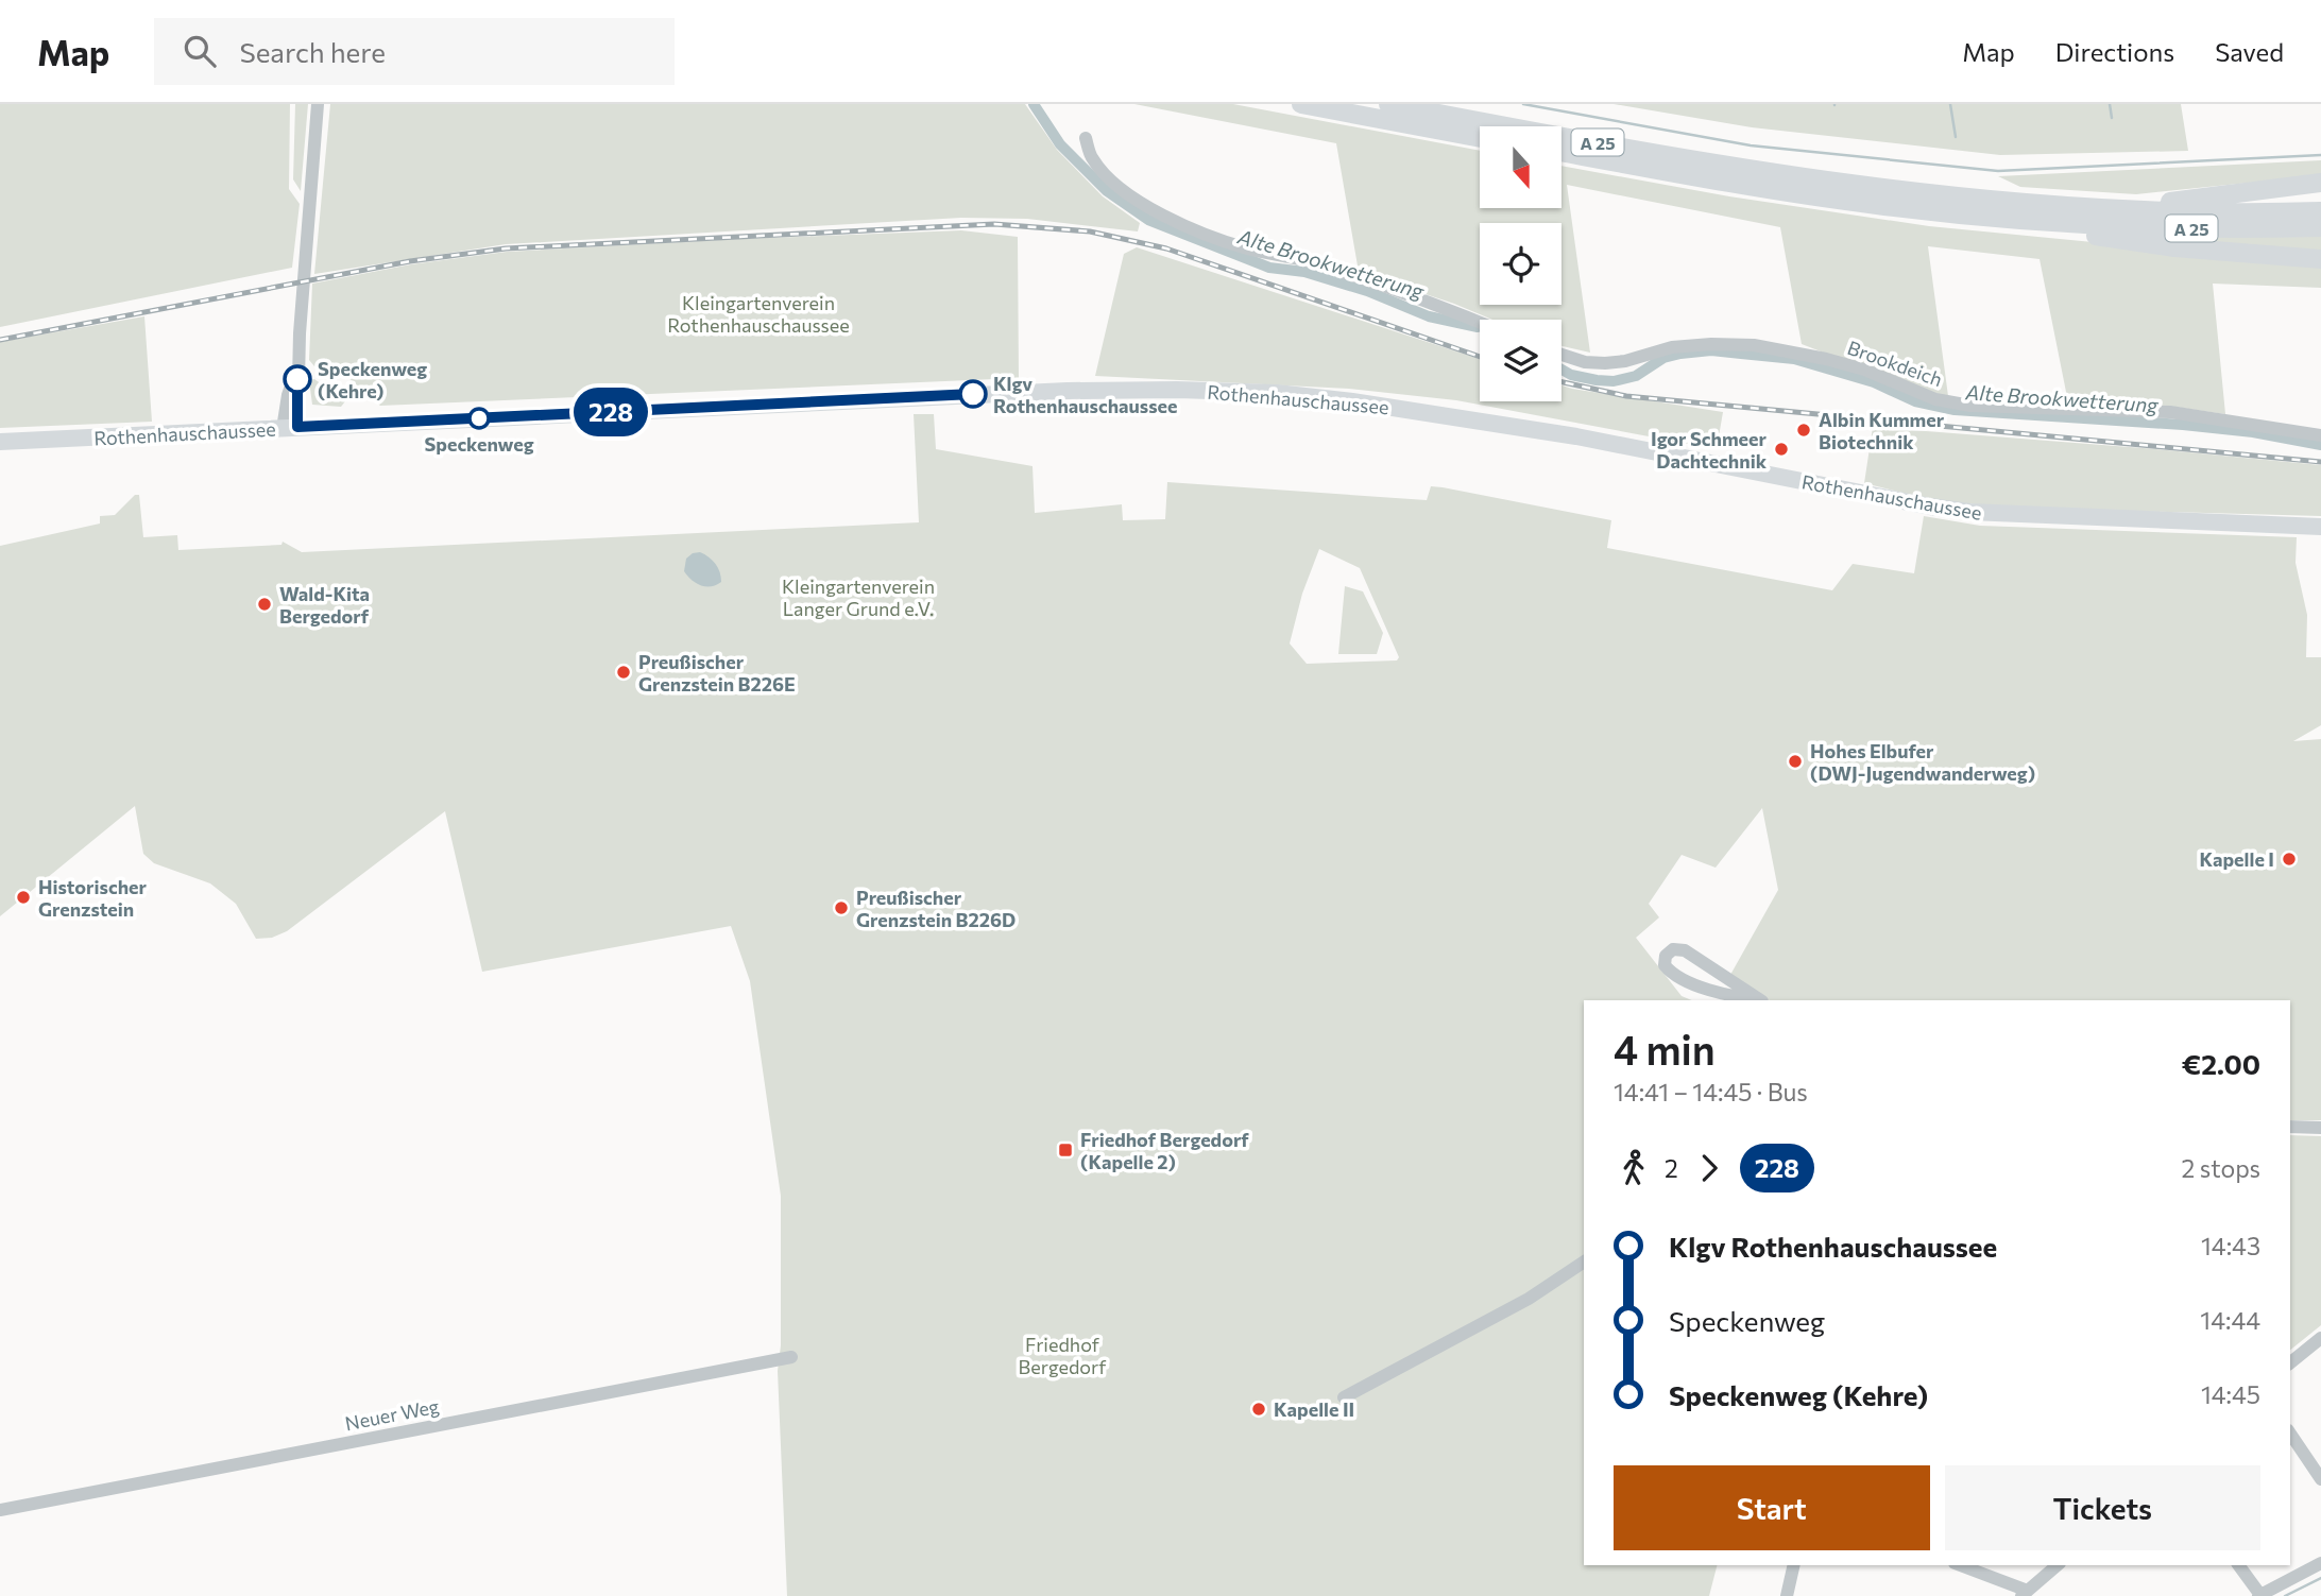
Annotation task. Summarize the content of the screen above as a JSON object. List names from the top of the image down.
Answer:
{
  "streets": {
    "highway": ["A 25"],
    "main road": ["Rothenhauschaussee"],
    "street": ["Brookdeich", "Neuer Weg"]
  },
  "water": ["Alte Brookwetterung"],
  "parks": ["Kleingartenverein Rothenhauschaussee", "Kleingartenverein Langer Grund e.V.", "Friedhof Bergedorf"],
  "places": {
    "other": [
      "Speckenweg (Kehre)",
      "Klgv Rothenhauschaussee",
      "Speckenweg",
      "Albin Kummer Biotechnik",
      "Igor Schmeer Dachtechnik",
      "Wald-Kita Bergedorf",
      "Preußischer Grenzstein B226E",
      "Hohes Elbufer (DWJ-Jugendwanderweg)",
      "Kapelle I",
      "Historischer Grenzstein",
      "Preußischer Grenzstein B226D",
      "Kapelle II"
    ],
    "transit": ["Friedhof Bergedorf (Kapelle 2)"]
  },
  "lines": ["bus line 228"],
  "north": "bottom",
  "page": {
    "header": "Map",
    "search": "Search here",
    "nav": ["Map", "Directions", "Saved"],
    "on_map": "228",
    "heading": ["4 min", "14:41 – 14:45 · Bus", "€2.00"],
    "legs": ["2", "228", "2 stops"],
    "list": [
      {
        "name": "Klgv Rothenhauschaussee",
        "value": "14:43"
      },
      {
        "name": "Speckenweg",
        "value": "14:44"
      },
      {
        "name": "Speckenweg (Kehre)",
        "value": "14:45"
      }
    ],
    "buttons": ["Start", "Tickets"]
  }
}
